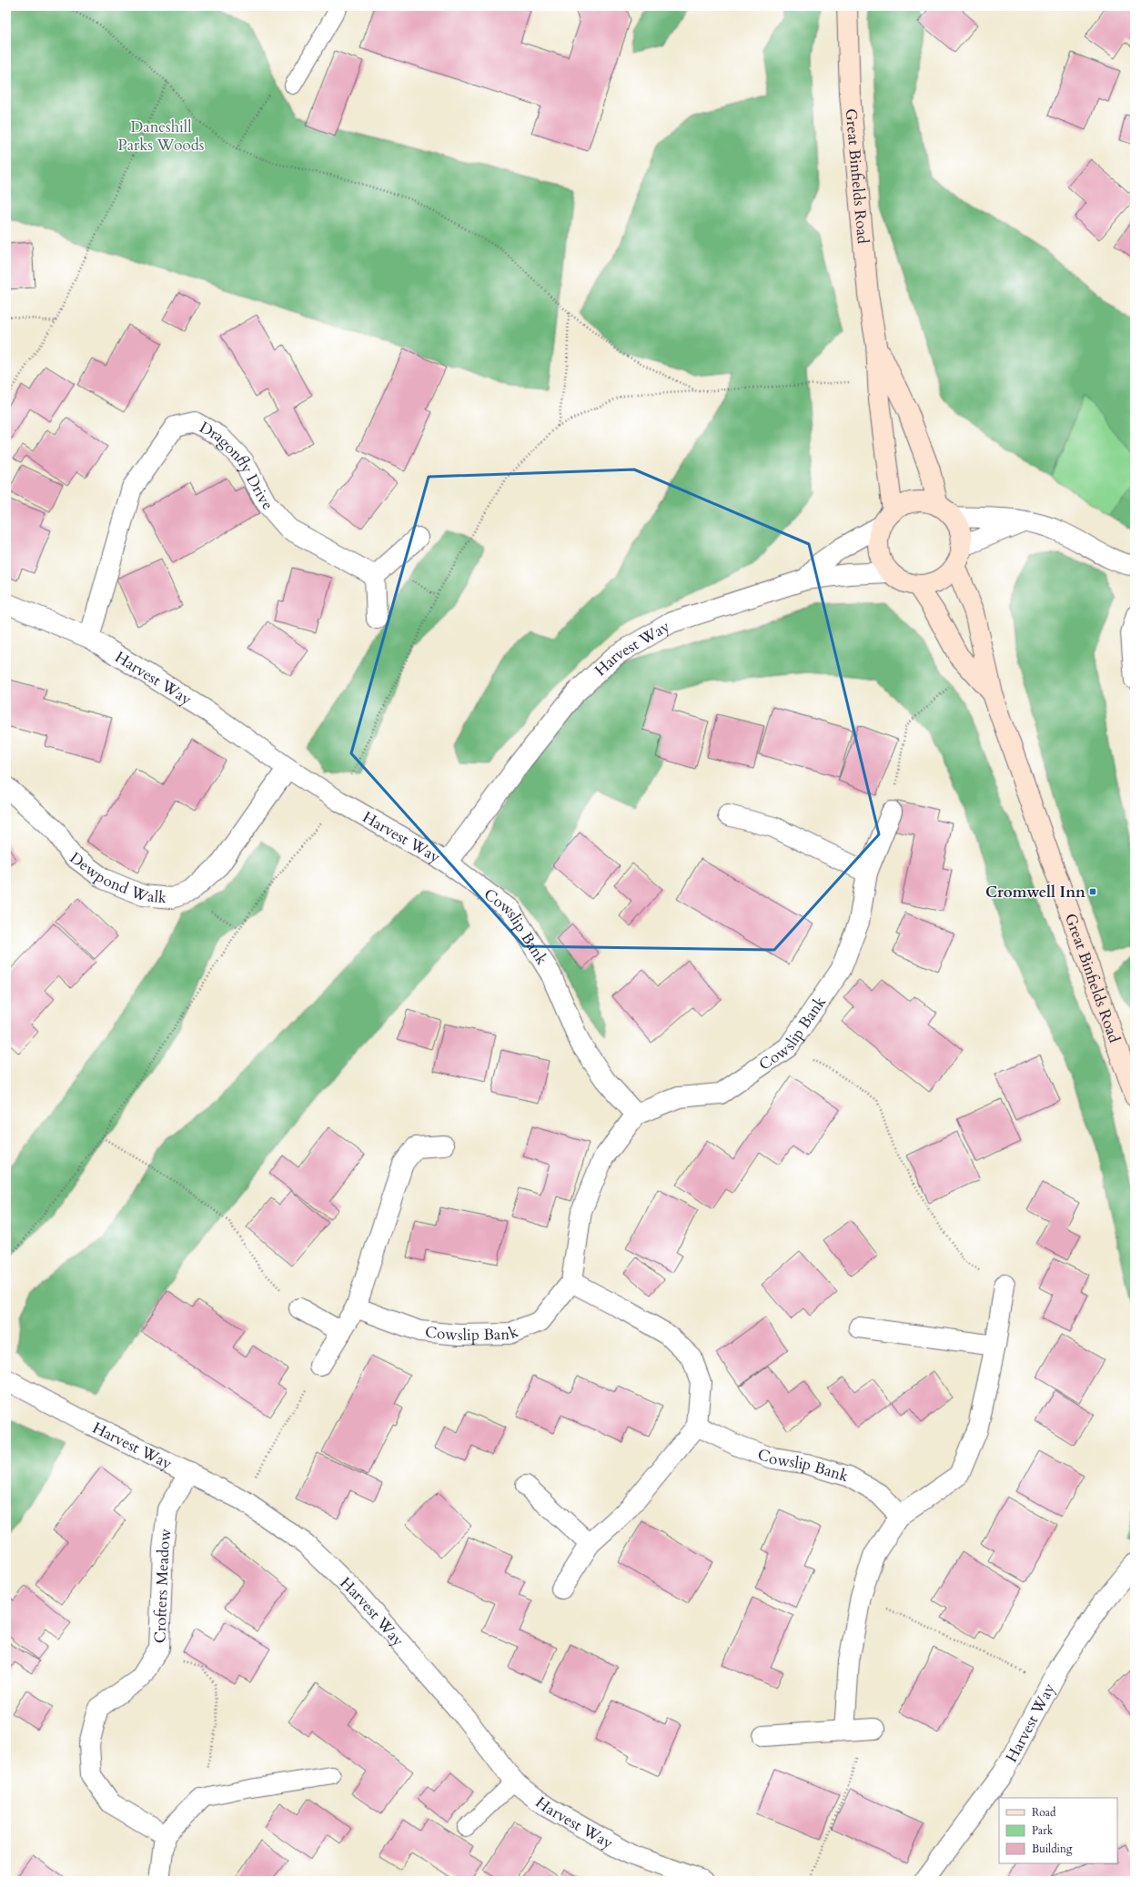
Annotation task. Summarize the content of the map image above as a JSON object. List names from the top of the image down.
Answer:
{
  "streets": {
    "street": [
      "Great Binfields Road",
      "Dragonfly Drive",
      "Harvest Way",
      "Dewpond Walk",
      "Cowslip Bank",
      "Crofters Meadow"
    ]
  },
  "crossings": [
    ["Great Binfields Road", "Harvest Way"],
    ["Dragonfly Drive", "Harvest Way"],
    ["Harvest Way", "Dewpond Walk"],
    ["Harvest Way", "Cowslip Bank"],
    ["Harvest Way", "Crofters Meadow"]
  ],
  "parks": ["Daneshill Parks Woods"],
  "places": {
    "transit": ["Cromwell Inn"]
  },
  "legend": ["Road", "Park", "Building"]
}
